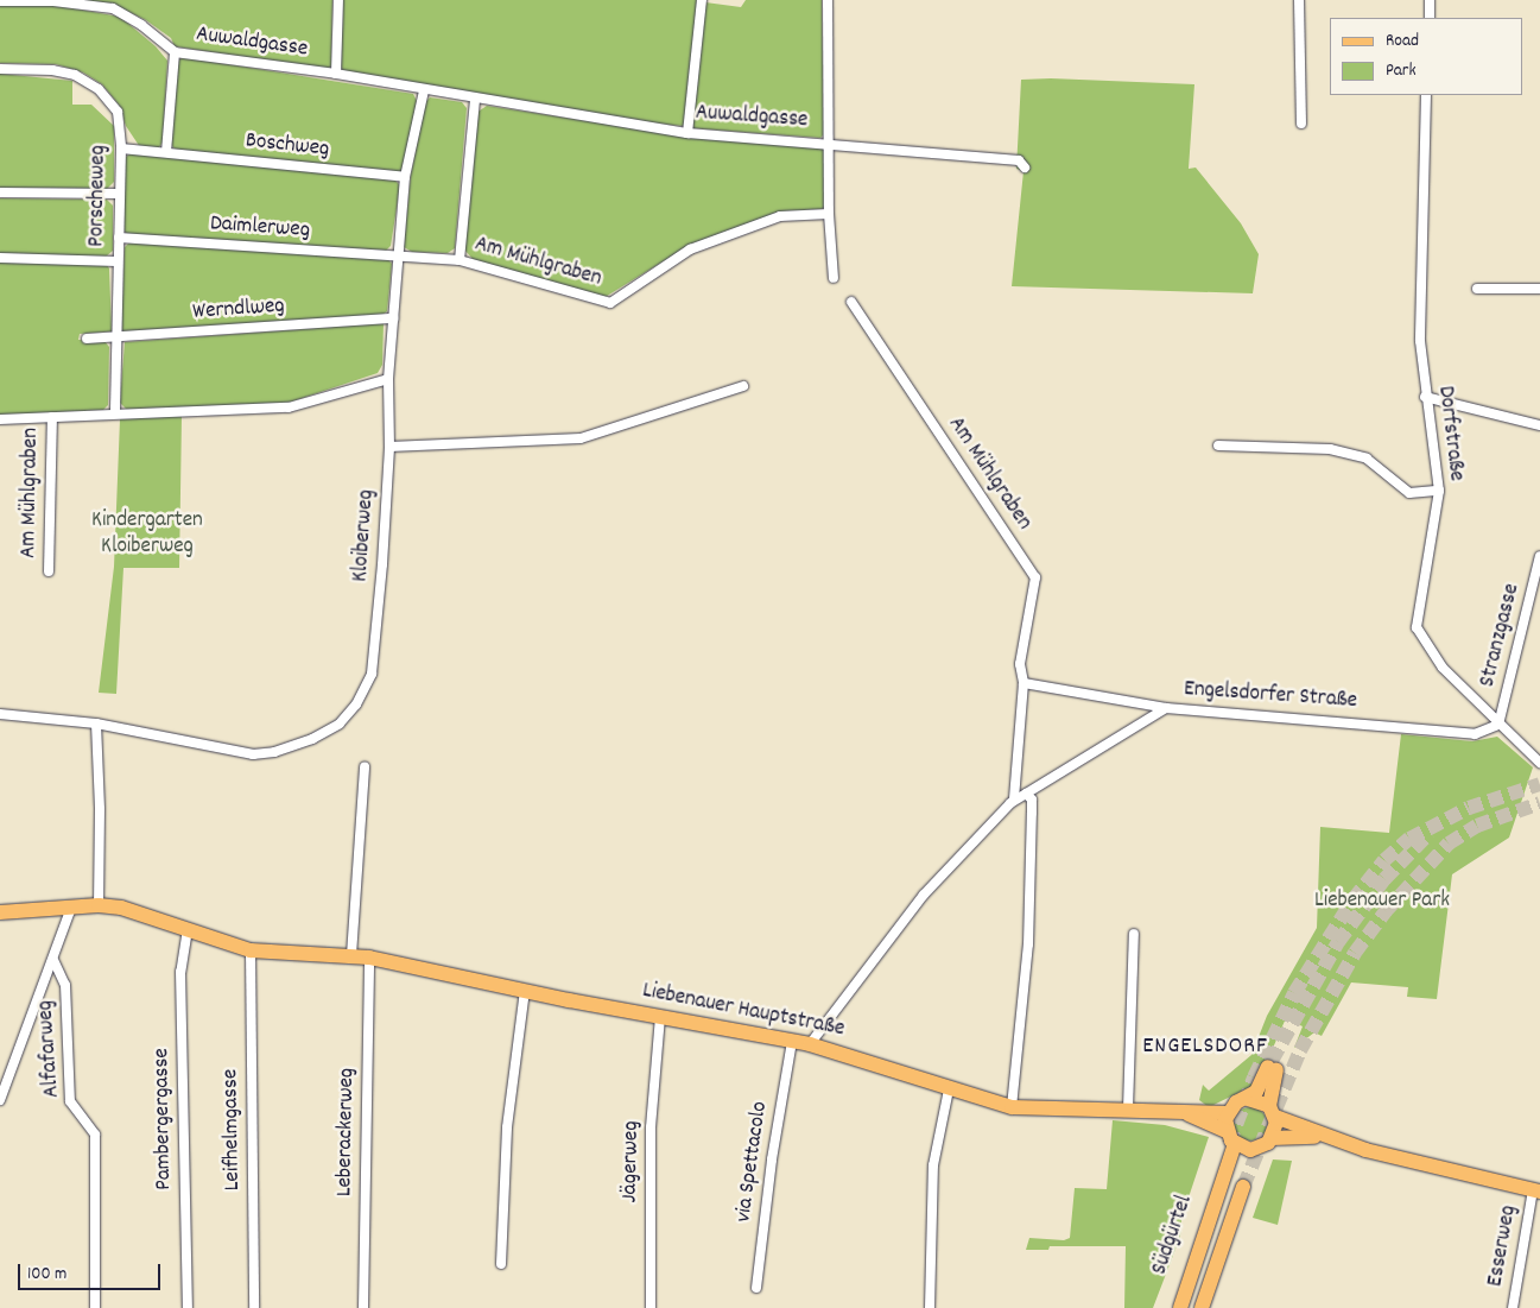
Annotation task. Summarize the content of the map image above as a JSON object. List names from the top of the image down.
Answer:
{
  "streets": {
    "main road": ["Liebenauer Hauptstraße", "Südgürtel"],
    "street": [
      "Auwaldgasse",
      "Boschweg",
      "Porscheweg",
      "Daimlerweg",
      "Am Mühlgraben",
      "Werndlweg",
      "Dorfstraße",
      "Kloiberweg",
      "Stranzgasse",
      "Engelsdorfer Straße",
      "Alfafarweg",
      "Pambergergasse",
      "Leifhelmgasse",
      "Leberackerweg",
      "Jägerweg",
      "via Spettacolo",
      "Esserweg"
    ]
  },
  "crossings": [
    ["Auwaldgasse", "Kloiberweg"],
    ["Boschweg", "Porscheweg"],
    ["Boschweg", "Kloiberweg"],
    ["Porscheweg", "Daimlerweg"],
    ["Porscheweg", "Am Mühlgraben"],
    ["Porscheweg", "Werndlweg"],
    ["Daimlerweg", "Am Mühlgraben"],
    ["Daimlerweg", "Kloiberweg"],
    ["Am Mühlgraben", "Kloiberweg"],
    ["Am Mühlgraben", "Engelsdorfer Straße"],
    ["Werndlweg", "Kloiberweg"],
    ["Dorfstraße", "Stranzgasse"],
    ["Dorfstraße", "Engelsdorfer Straße"],
    ["Stranzgasse", "Engelsdorfer Straße"],
    ["Engelsdorfer Straße", "Liebenauer Hauptstraße"],
    ["Liebenauer Hauptstraße", "Pambergergasse"],
    ["Liebenauer Hauptstraße", "Leifhelmgasse"],
    ["Liebenauer Hauptstraße", "Leberackerweg"],
    ["Liebenauer Hauptstraße", "Jägerweg"],
    ["Liebenauer Hauptstraße", "via Spettacolo"]
  ],
  "districts": ["ENGELSDORF"],
  "parks": ["Kindergarten Kloiberweg", "Liebenauer Park"],
  "legend": ["Road", "Park"],
  "scale_bar": "100 m"
}
